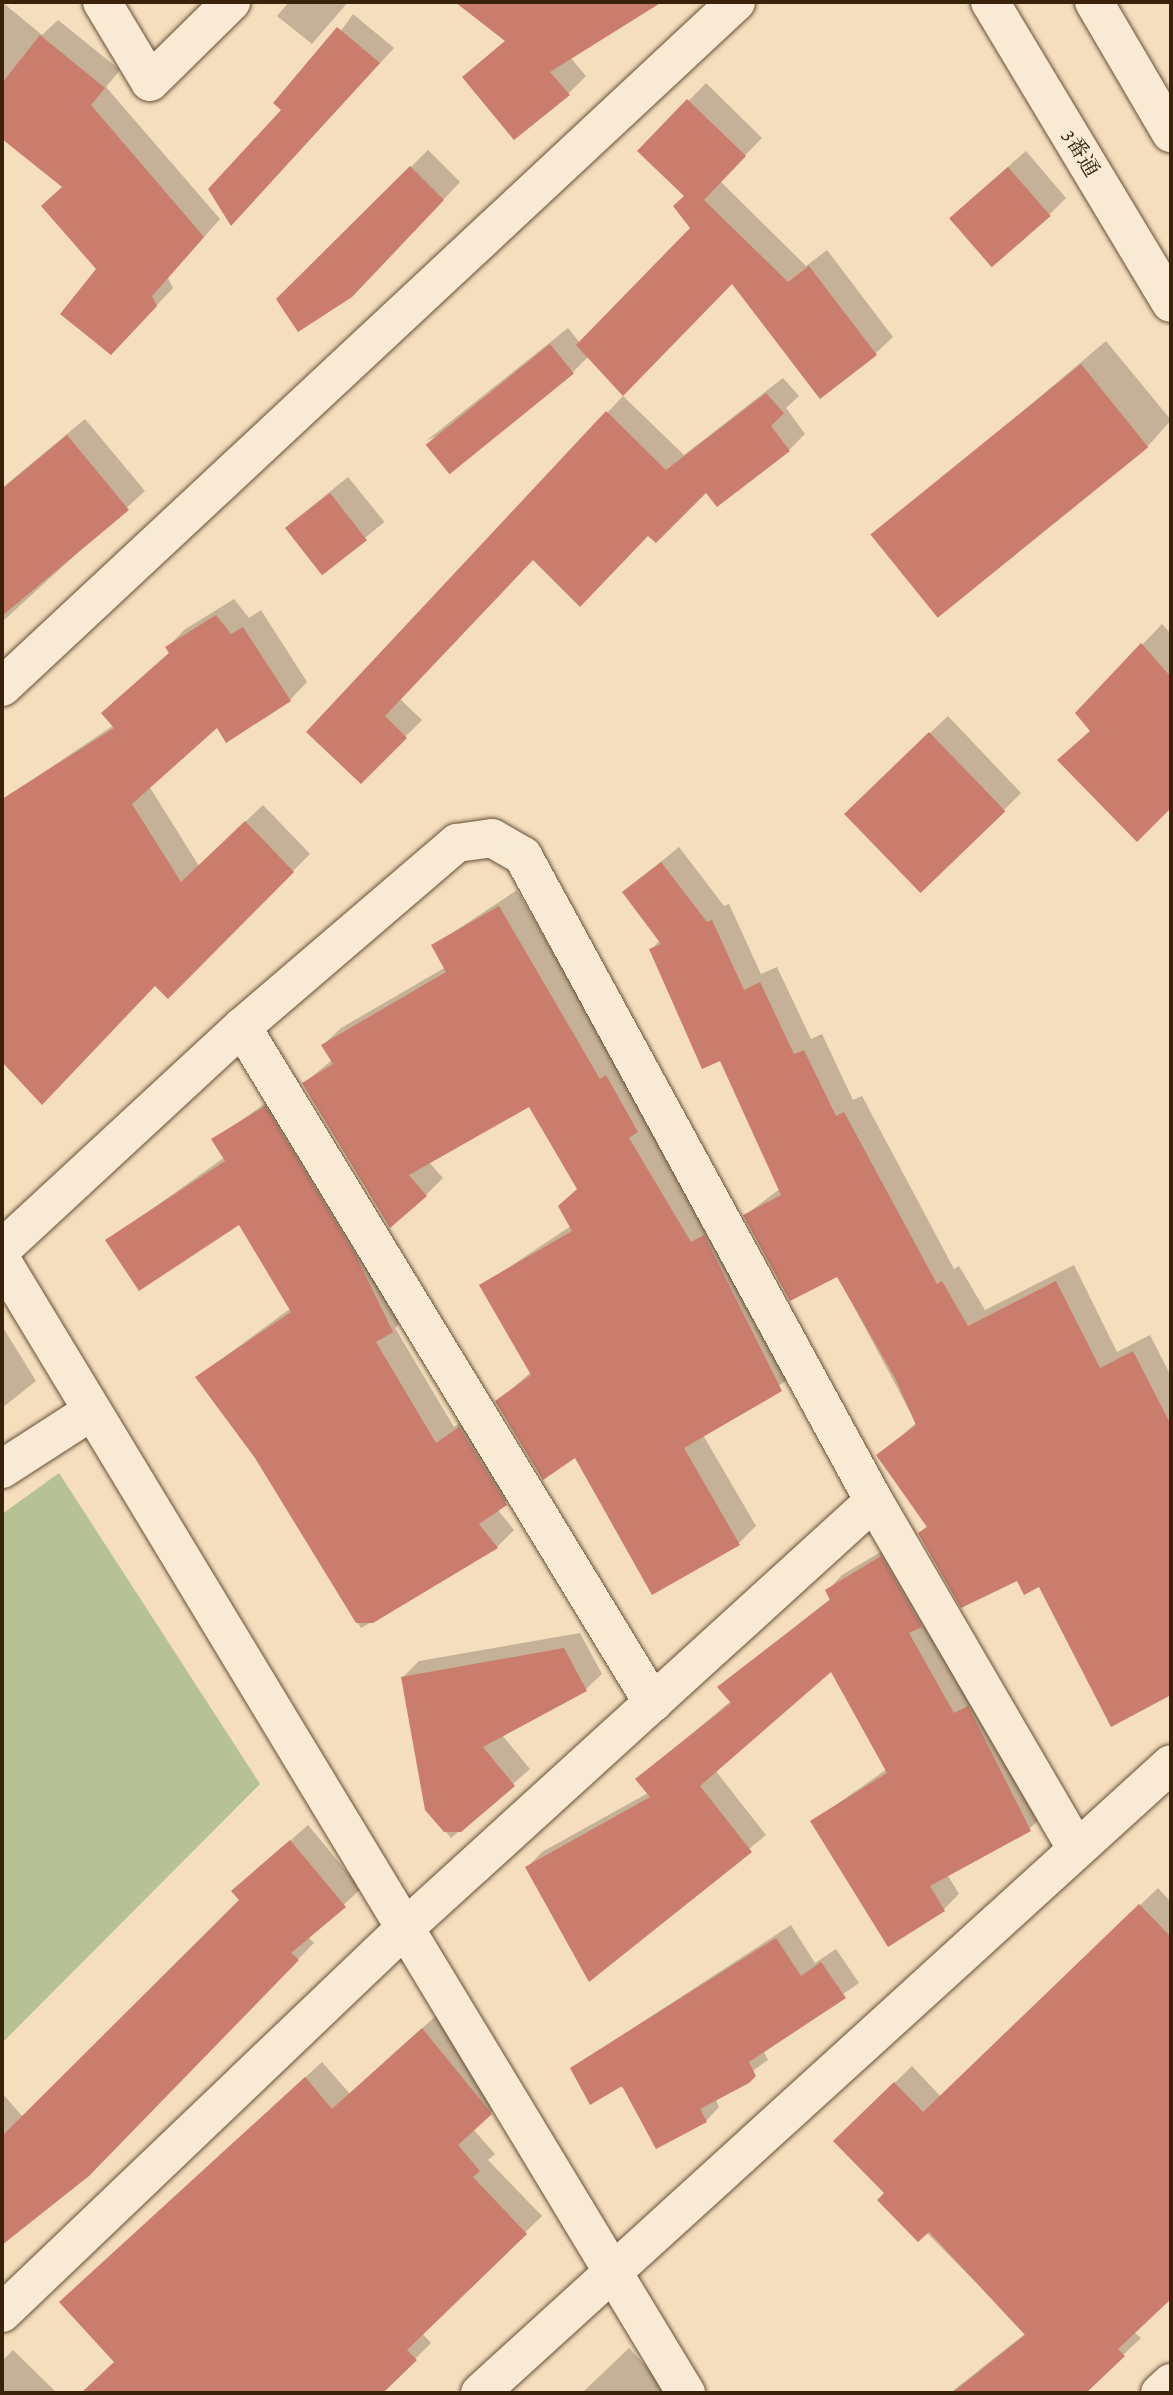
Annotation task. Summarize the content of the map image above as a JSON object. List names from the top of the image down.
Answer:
{
  "streets": {
    "street": ["3番通"]
  }
}
